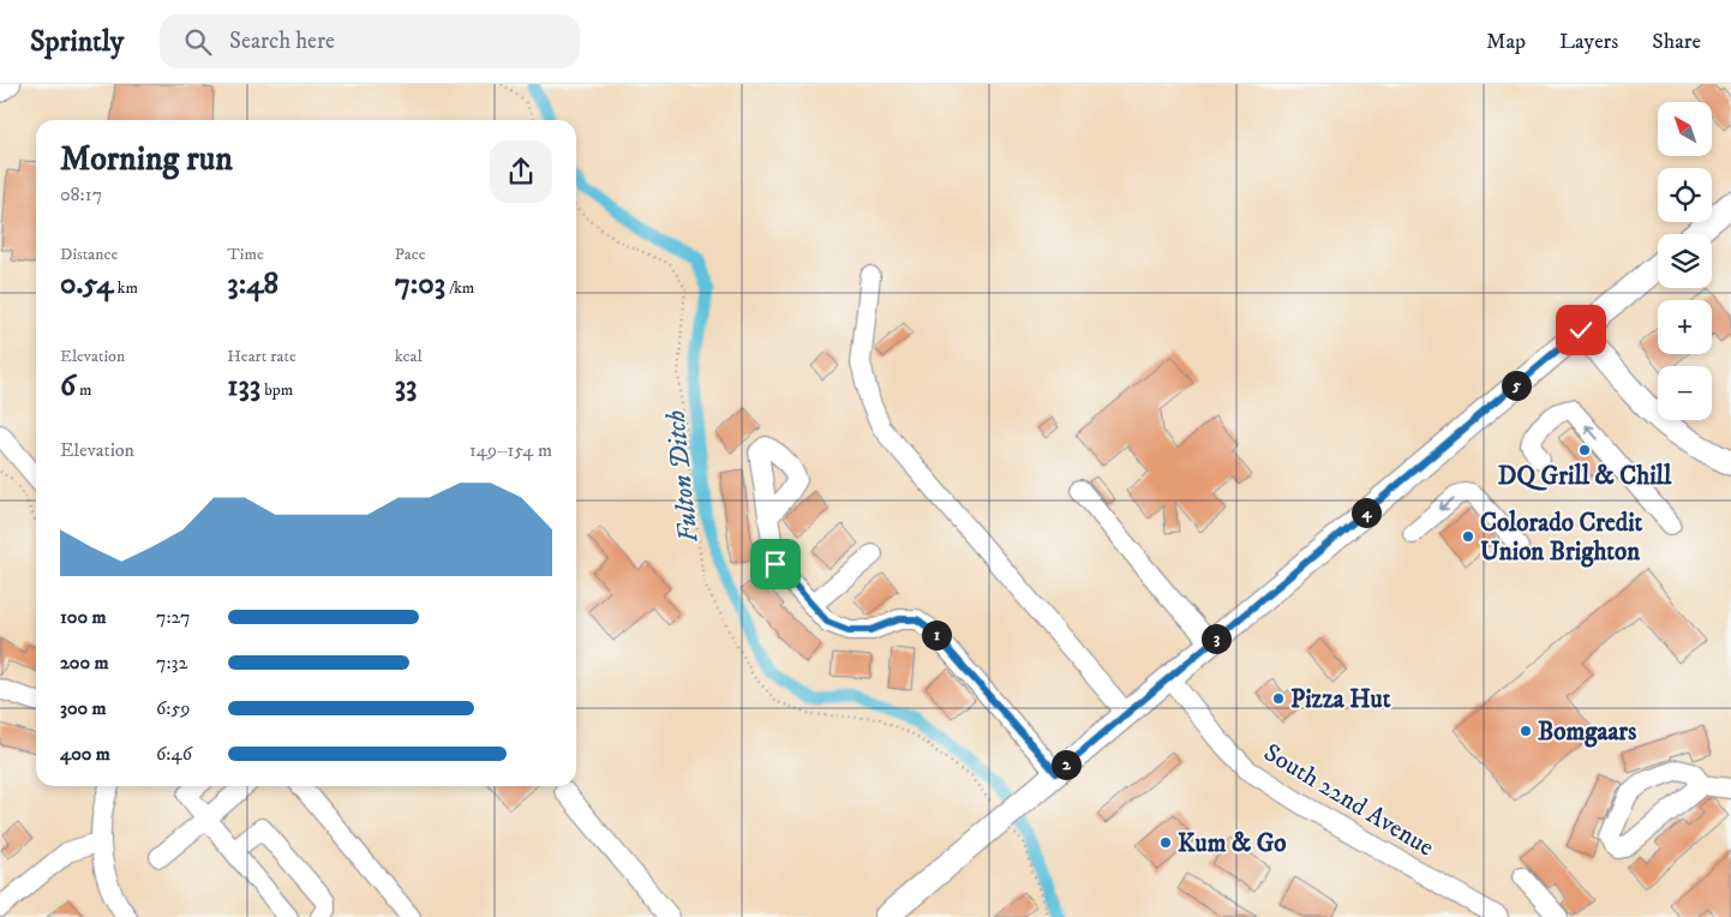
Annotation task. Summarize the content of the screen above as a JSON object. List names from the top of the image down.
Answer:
{
  "streets": {
    "street": ["South 22nd Avenue"]
  },
  "water": ["Fulton Ditch"],
  "places": [
    "DQ Grill & Chill",
    "Colorado Credit Union Brighton",
    "Pizza Hut",
    "Bomgaars",
    "Kum & Go"
  ],
  "north": "top left",
  "page": {
    "header": "Sprintly",
    "search": "Search here",
    "nav": ["Map", "Layers", "Share"],
    "map_buttons": ["+", "−"],
    "heading": ["Morning run", "08:17"],
    "stats": [
      ["Distance", "0.54 km"],
      ["Time", "3:48"],
      ["Pace", "7:03 /km"],
      ["Elevation", "6 m"],
      ["Heart rate", "133 bpm"],
      ["kcal", "33"]
    ],
    "pins": [
      "5",
      "4",
      "1",
      "3",
      "2"
    ],
    "chart": ["Elevation", "149–154 m"],
    "list": [
      {
        "name": "100 m",
        "note": "7:27"
      },
      {
        "name": "200 m",
        "note": "7:32"
      },
      {
        "name": "300 m",
        "note": "6:59"
      },
      {
        "name": "400 m",
        "note": "6:46"
      }
    ]
  }
}
